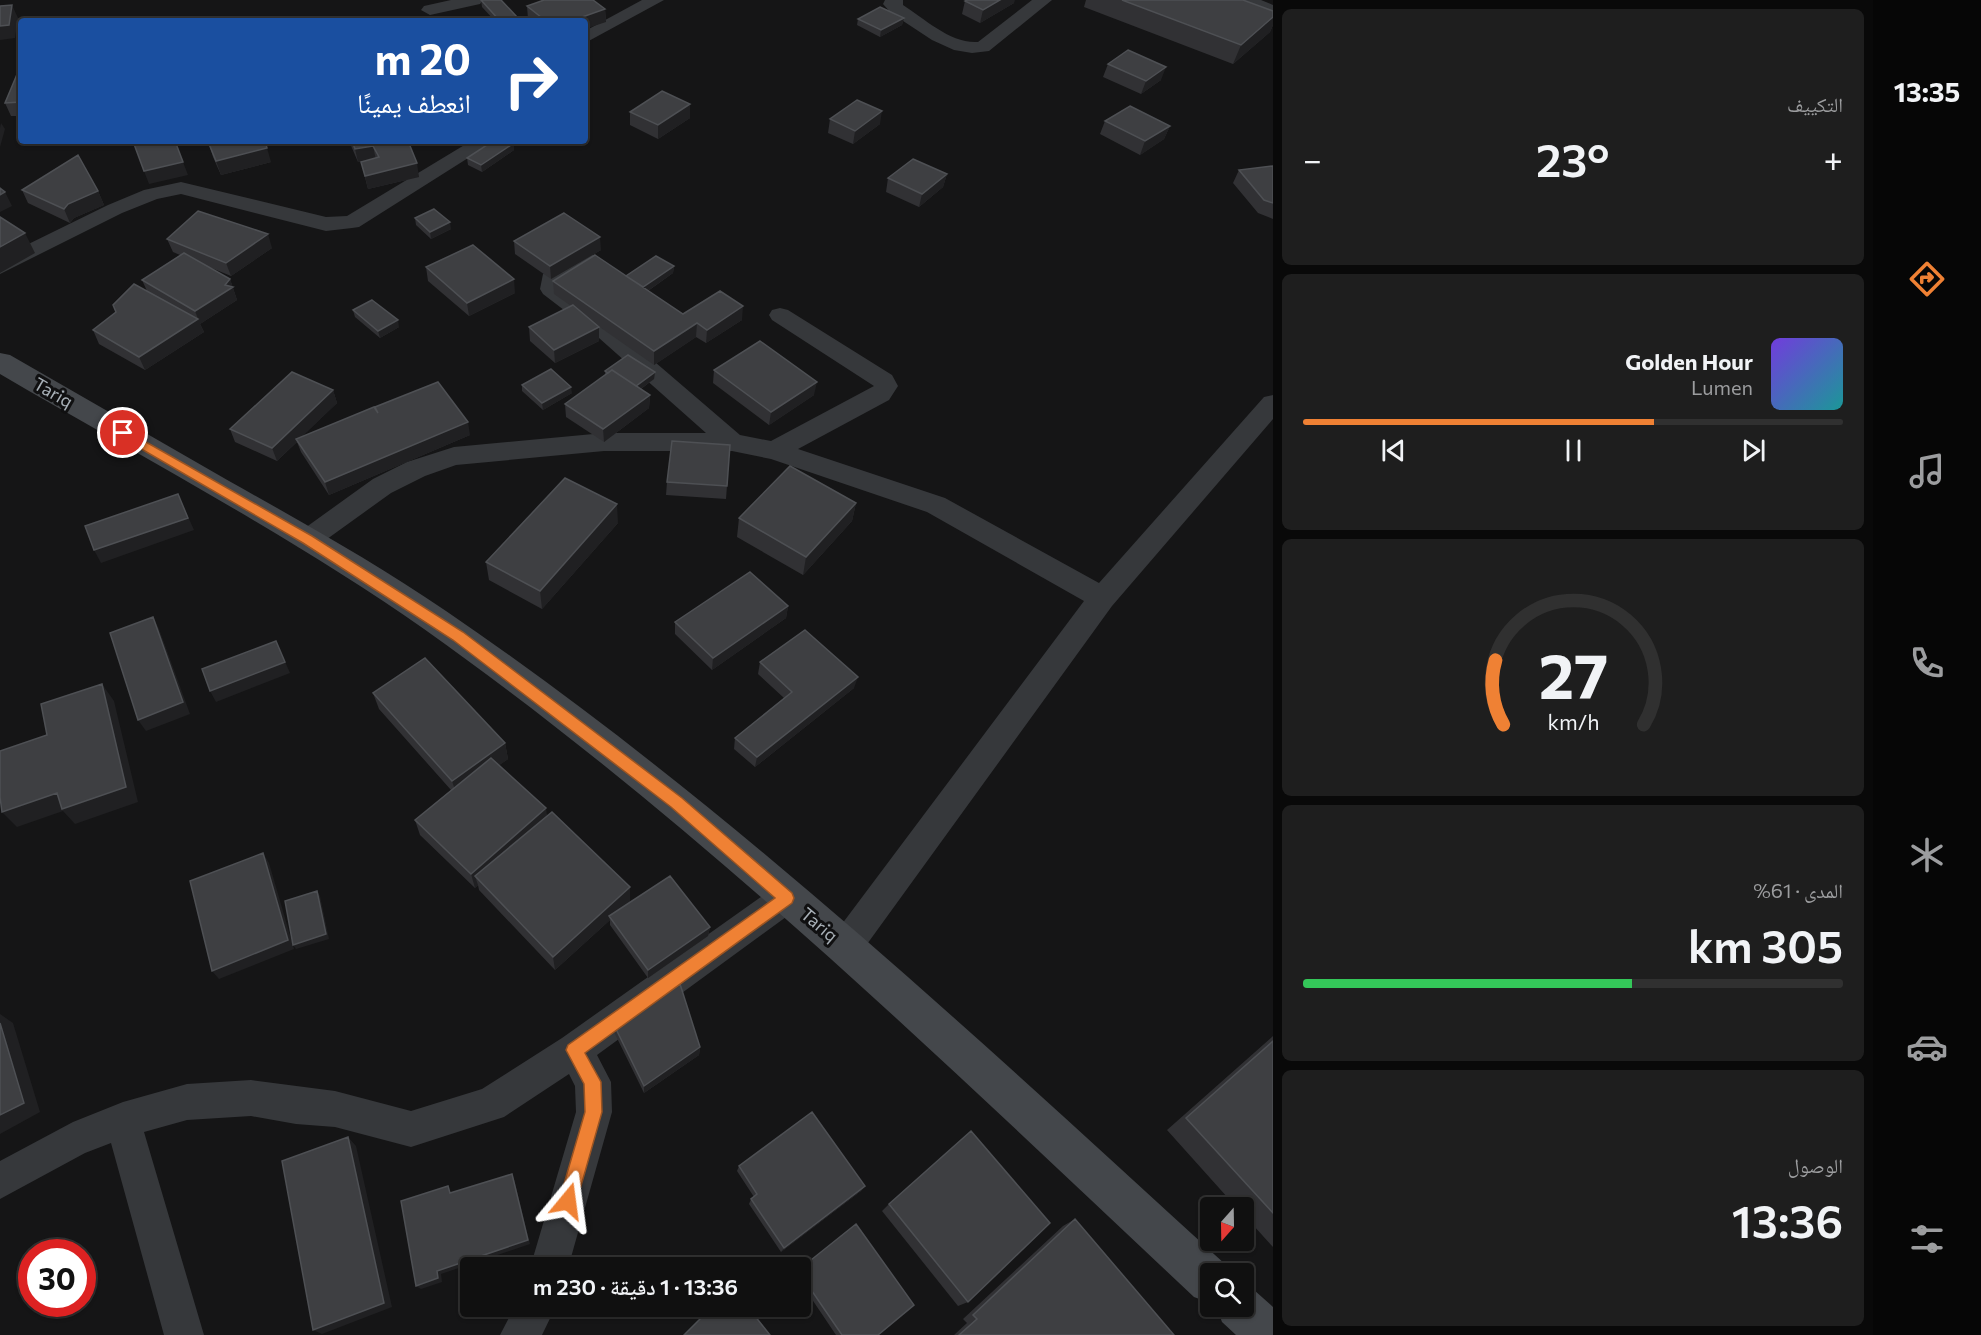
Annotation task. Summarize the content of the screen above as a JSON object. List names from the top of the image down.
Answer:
{
  "streets": {
    "main road": ["Tariq"]
  },
  "north": "bottom",
  "page": {
    "tabs": "13:35",
    "tile": [
      "التكييف",
      ["المدى · 61%", "305 km"],
      ["الوصول", "13:36"]
    ],
    "turn": ["20 m", "انعطف يمينًا"],
    "heat": ["−", "23°", "+"],
    "song": ["Golden Hour", "Lumen"],
    "limit": "30",
    "trip": "13:36 · 1 دقيقة · 230 m",
    "gauge": ["27", "km/h"]
  }
}
